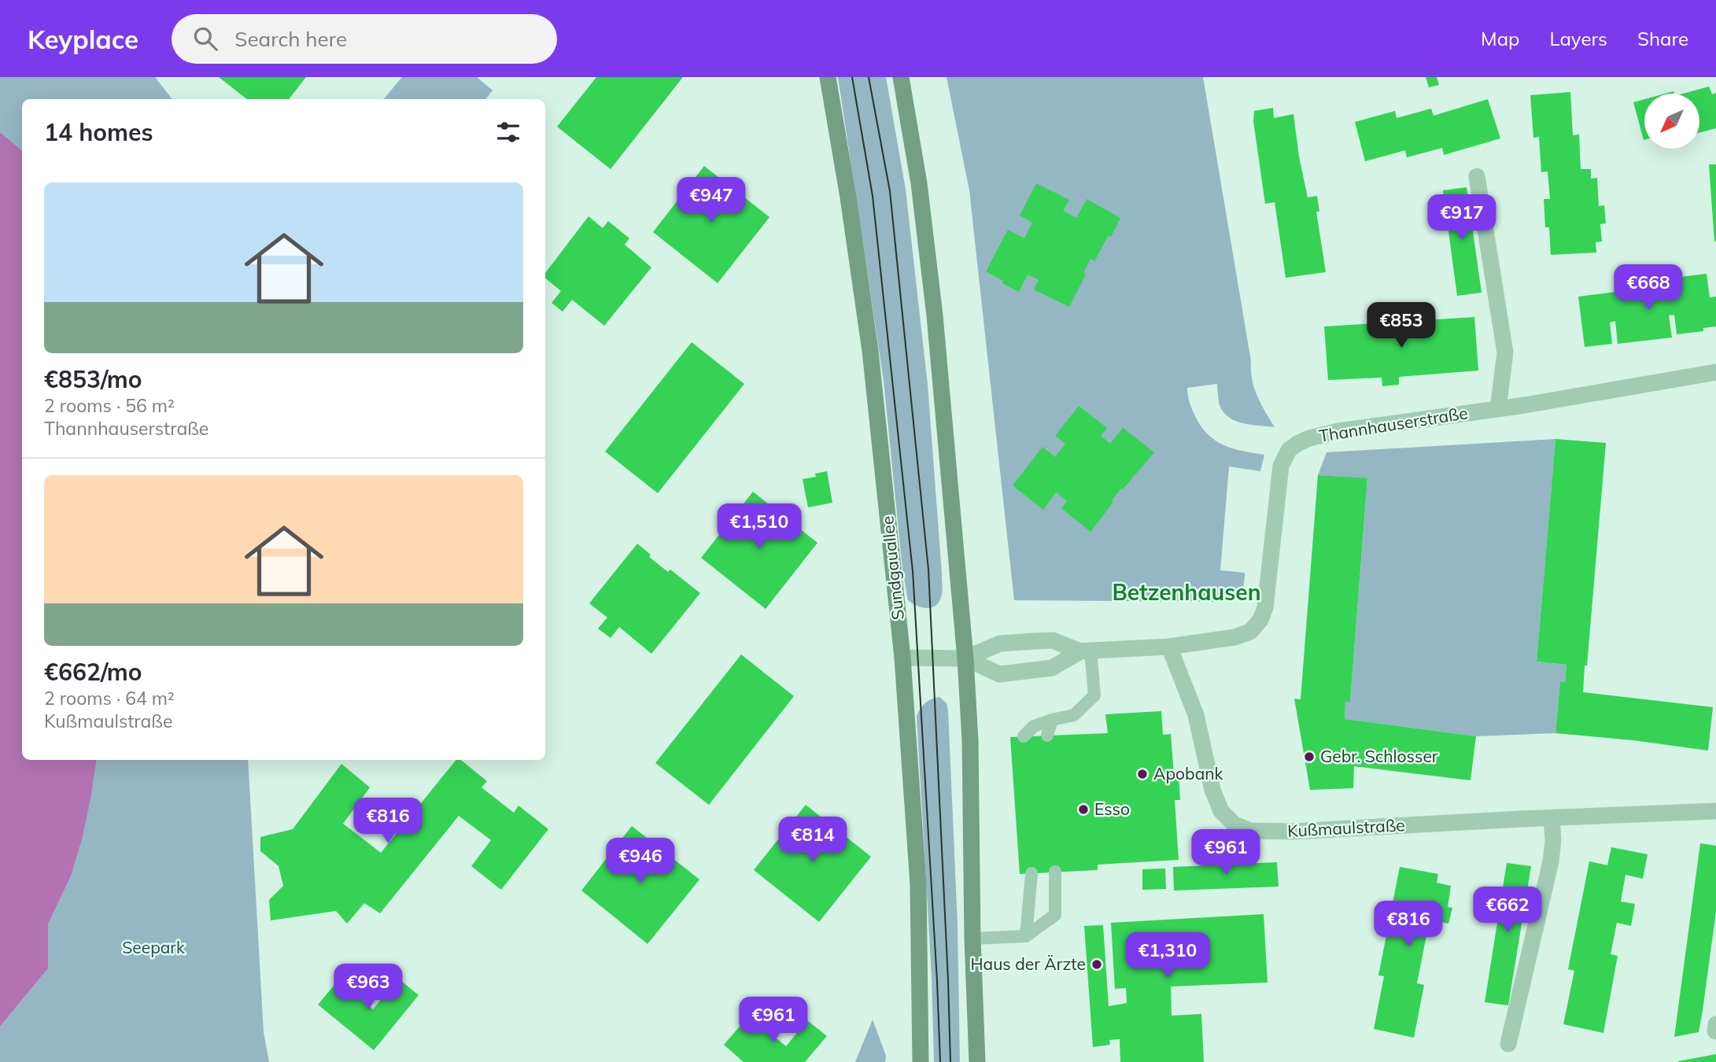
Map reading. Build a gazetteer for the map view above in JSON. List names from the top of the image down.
{
  "streets": {
    "street": ["Thannhauserstraße", "Sundgauallee", "Kußmaulstraße"]
  },
  "crossings": [
    ["Thannhauserstraße", "Sundgauallee"],
    ["Thannhauserstraße", "Kußmaulstraße"]
  ],
  "districts": ["Betzenhausen"],
  "parks": ["Seepark"],
  "places": [
    "Gebr. Schlosser",
    "Apobank",
    "Esso",
    "Haus der Ärzte"
  ],
  "north": "bottom left",
  "page": {
    "header": "Keyplace",
    "search": "Search here",
    "nav": ["Map", "Layers", "Share"],
    "heading": "14 homes",
    "list": [
      {
        "name": "€853/mo",
        "note": "2 rooms · 56 m² · Thannhauserstraße"
      },
      {
        "name": "€662/mo",
        "note": "2 rooms · 64 m² · Kußmaulstraße"
      }
    ],
    "price": [
      "€947",
      "€917",
      "€668",
      "€853",
      "€1,510",
      "€816",
      "€814",
      "€961",
      "€946",
      "€662",
      "€816",
      "€1,310",
      "€963",
      "€961"
    ]
  }
}
